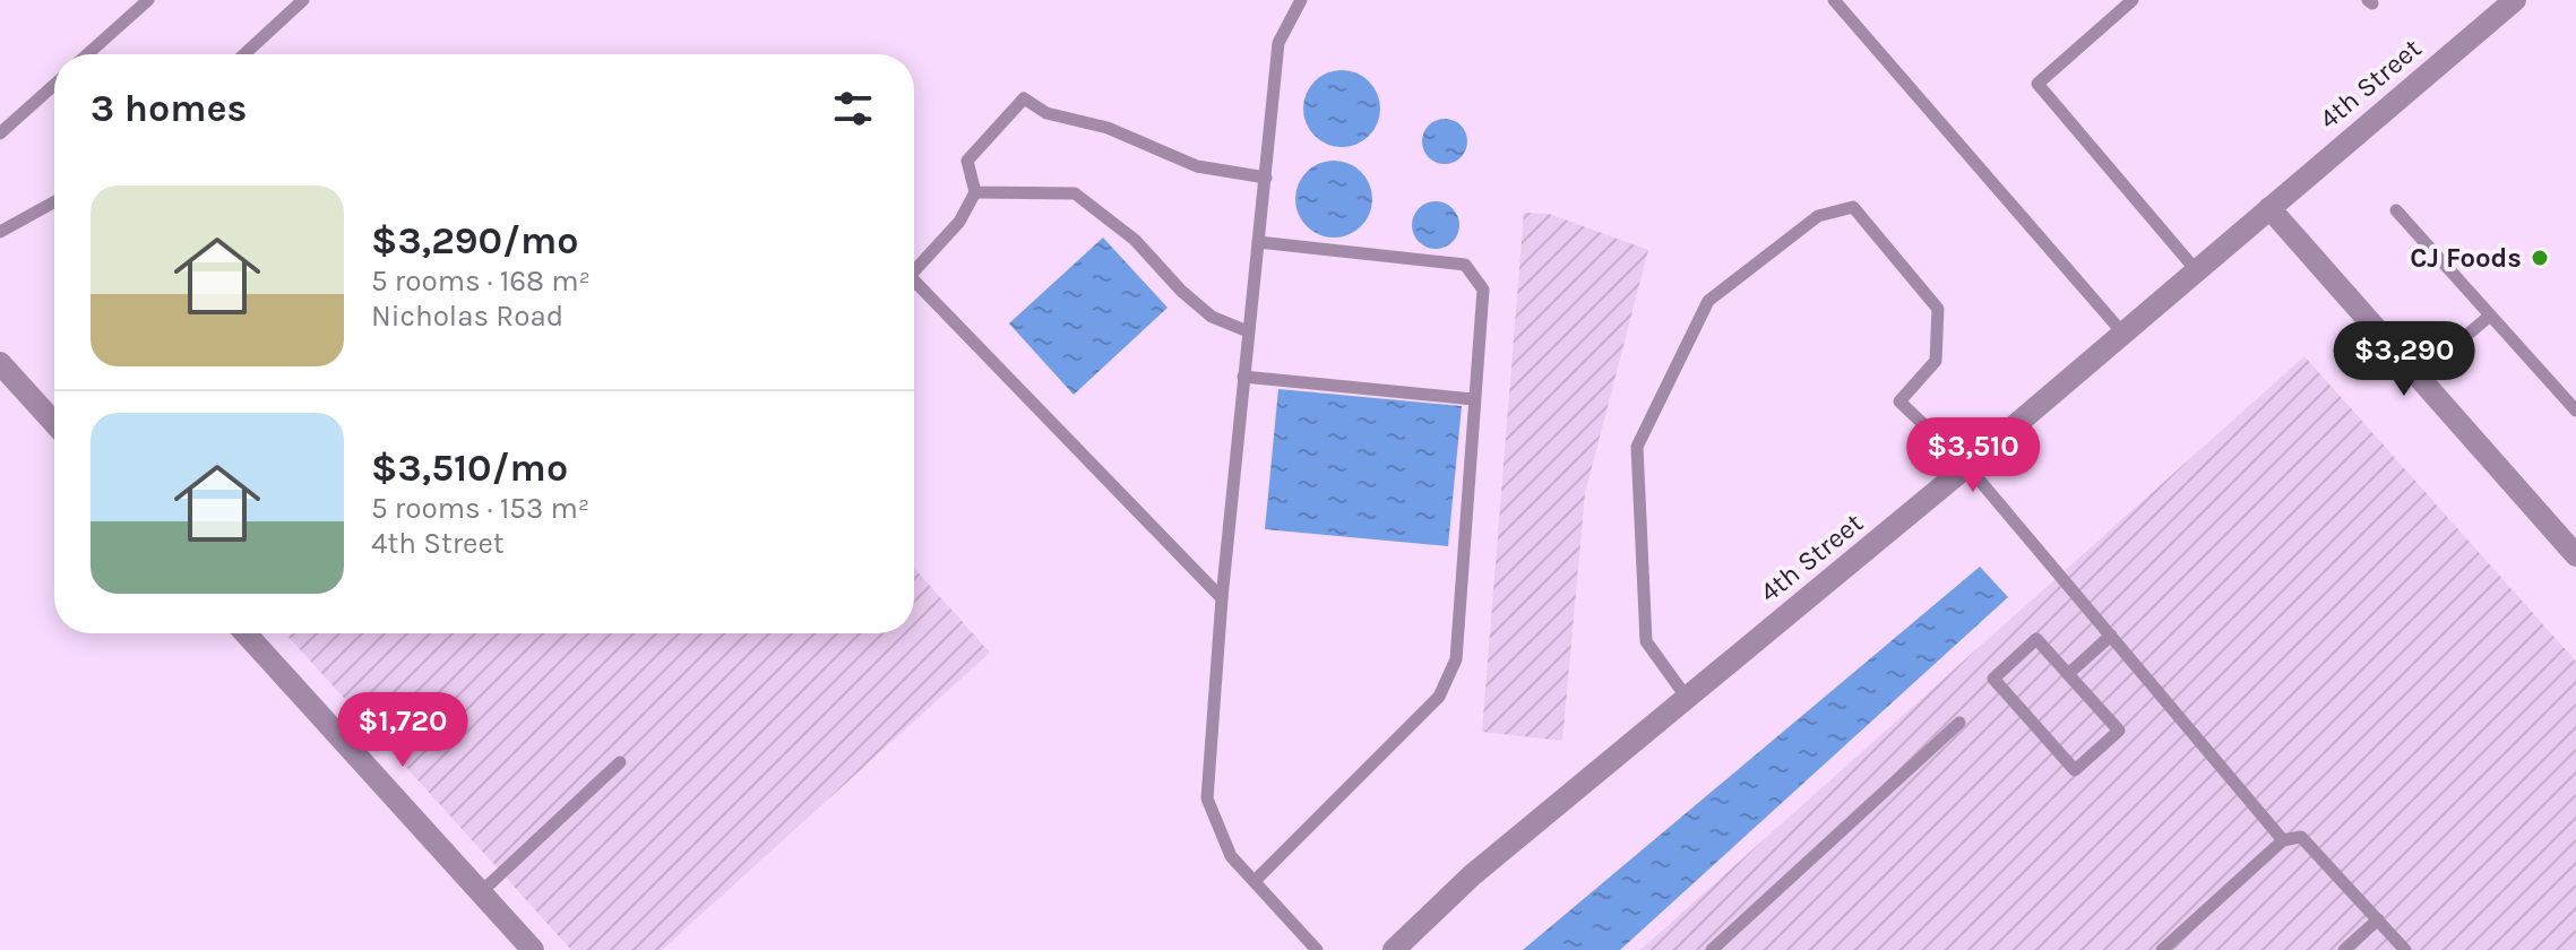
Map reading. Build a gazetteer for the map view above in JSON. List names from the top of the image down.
{
  "streets": {
    "street": ["4th Street"]
  },
  "places": ["CJ Foods"],
  "page": {
    "heading": "3 homes",
    "list": [
      {
        "name": "$3,290/mo",
        "note": "5 rooms · 168 m² · Nicholas Road"
      },
      {
        "name": "$3,510/mo",
        "note": "5 rooms · 153 m² · 4th Street"
      }
    ],
    "price": ["$3,290", "$3,510", "$1,720"]
  }
}
